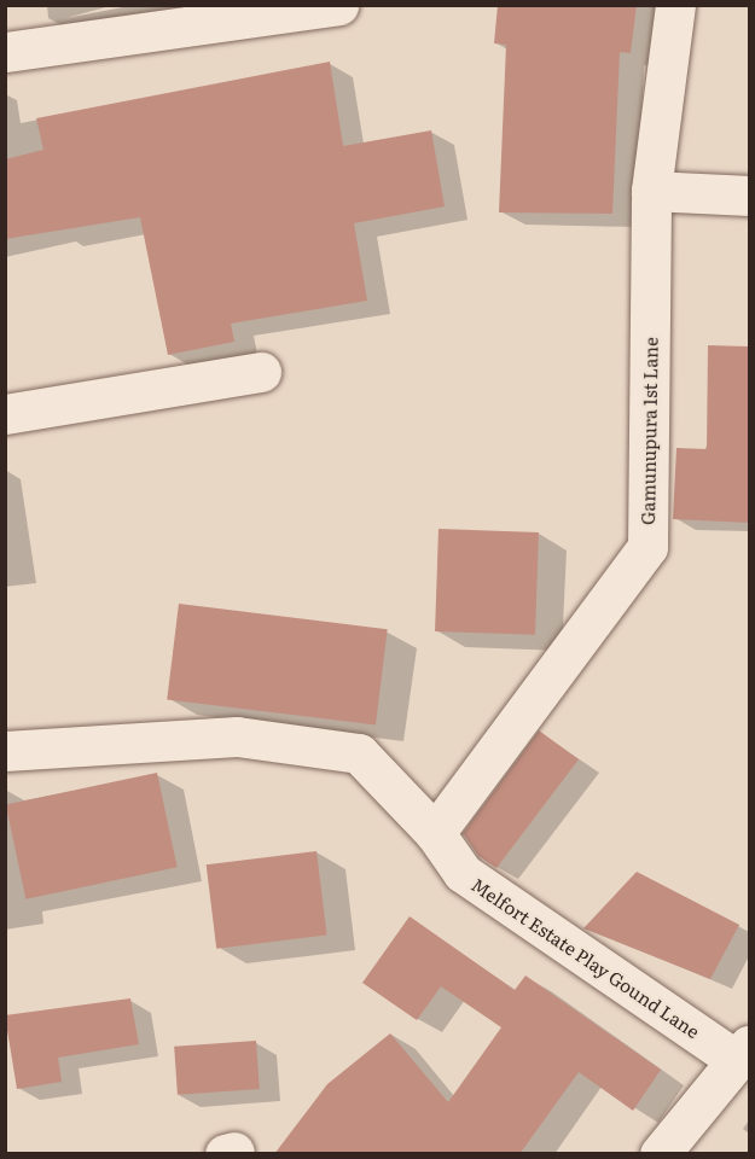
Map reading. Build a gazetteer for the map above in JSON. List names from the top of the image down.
{
  "streets": {
    "street": ["Gamunupura 1st Lane", "Melfort Estate Play Gound Lane"]
  },
  "crossings": [
    ["Gamunupura 1st Lane", "Melfort Estate Play Gound Lane"]
  ]
}
